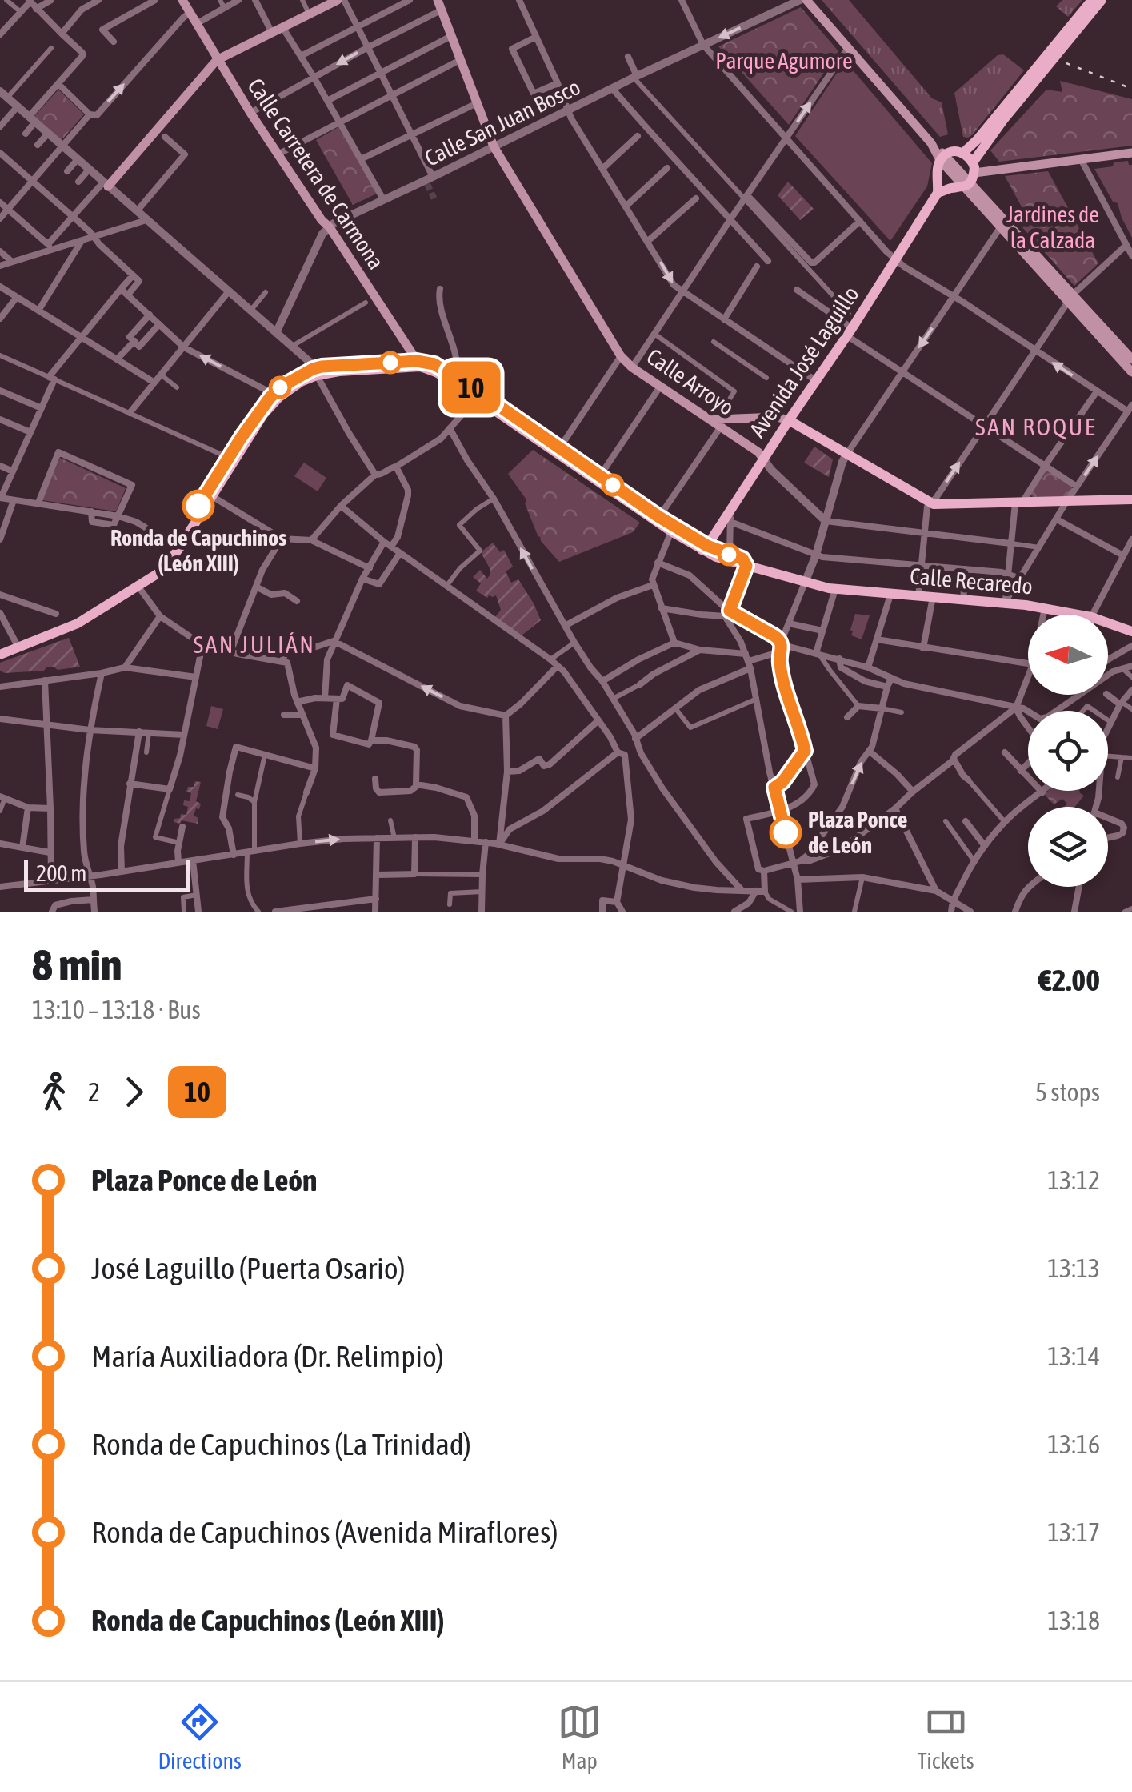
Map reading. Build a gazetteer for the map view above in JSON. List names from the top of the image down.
{
  "streets": {
    "main road": [
      "Calle Carretera de Carmona",
      "Avenida José Laguillo",
      "Calle Arroyo",
      "Calle Recaredo"
    ],
    "street": ["Calle San Juan Bosco"]
  },
  "crossings": [
    ["Calle San Juan Bosco", "Calle Carretera de Carmona"],
    ["Calle San Juan Bosco", "Calle Arroyo"],
    ["Calle Carretera de Carmona", "Calle Recaredo"],
    ["Avenida José Laguillo", "Calle Arroyo"],
    ["Avenida José Laguillo", "Calle Recaredo"]
  ],
  "districts": ["SAN ROQUE", "SAN JULIÁN"],
  "parks": ["Parque Agumore", "Jardines de la Calzada"],
  "places": ["Ronda de Capuchinos (León XIII)", "Plaza Ponce de León"],
  "lines": ["bus line 10"],
  "scale_bar": "200 m",
  "north": "left",
  "page": {
    "on_map": "10",
    "scale": "200 m",
    "heading": ["8 min", "13:10 – 13:18 · Bus", "€2.00"],
    "legs": ["2", "10", "5 stops"],
    "list": [
      {
        "name": "Plaza Ponce de León",
        "value": "13:12"
      },
      {
        "name": "José Laguillo (Puerta Osario)",
        "value": "13:13"
      },
      {
        "name": "María Auxiliadora (Dr. Relimpio)",
        "value": "13:14"
      },
      {
        "name": "Ronda de Capuchinos (La Trinidad)",
        "value": "13:16"
      },
      {
        "name": "Ronda de Capuchinos (Avenida Miraflores)",
        "value": "13:17"
      },
      {
        "name": "Ronda de Capuchinos (León XIII)",
        "value": "13:18"
      }
    ],
    "tabs": ["Directions", "Map", "Tickets"]
  }
}
